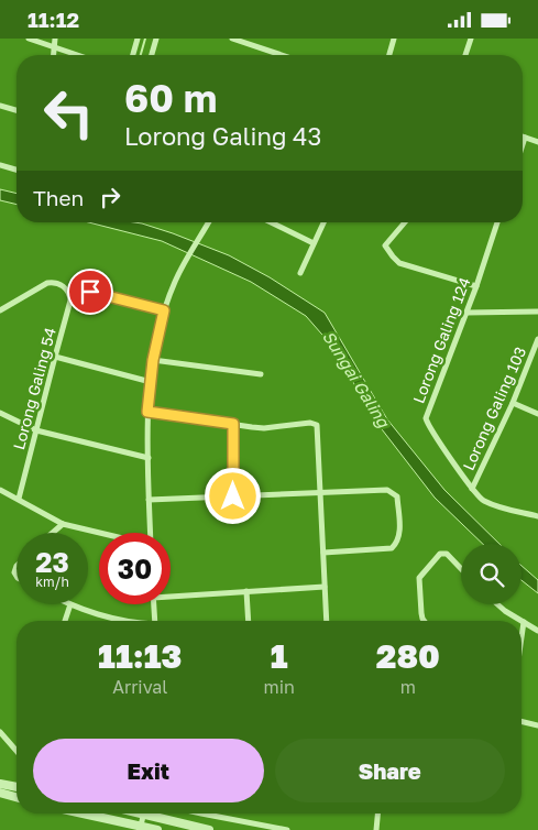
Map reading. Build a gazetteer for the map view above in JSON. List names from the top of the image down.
{
  "streets": {
    "street": ["Lorong Galing 124", "Lorong Galing 54", "Lorong Galing 103"]
  },
  "crossings": [
    ["Lorong Galing 124", "Lorong Galing 103"]
  ],
  "water": ["Sungai Galing"],
  "page": {
    "status": "11:12",
    "turn": ["60 m", "Lorong Galing 43"],
    "then": "Then",
    "speed": "23 km/h",
    "limit": "30",
    "eta": [
      "11:13",
      "Arrival",
      "1",
      "min",
      "280",
      "m"
    ],
    "buttons": ["Exit", "Share"]
  }
}
